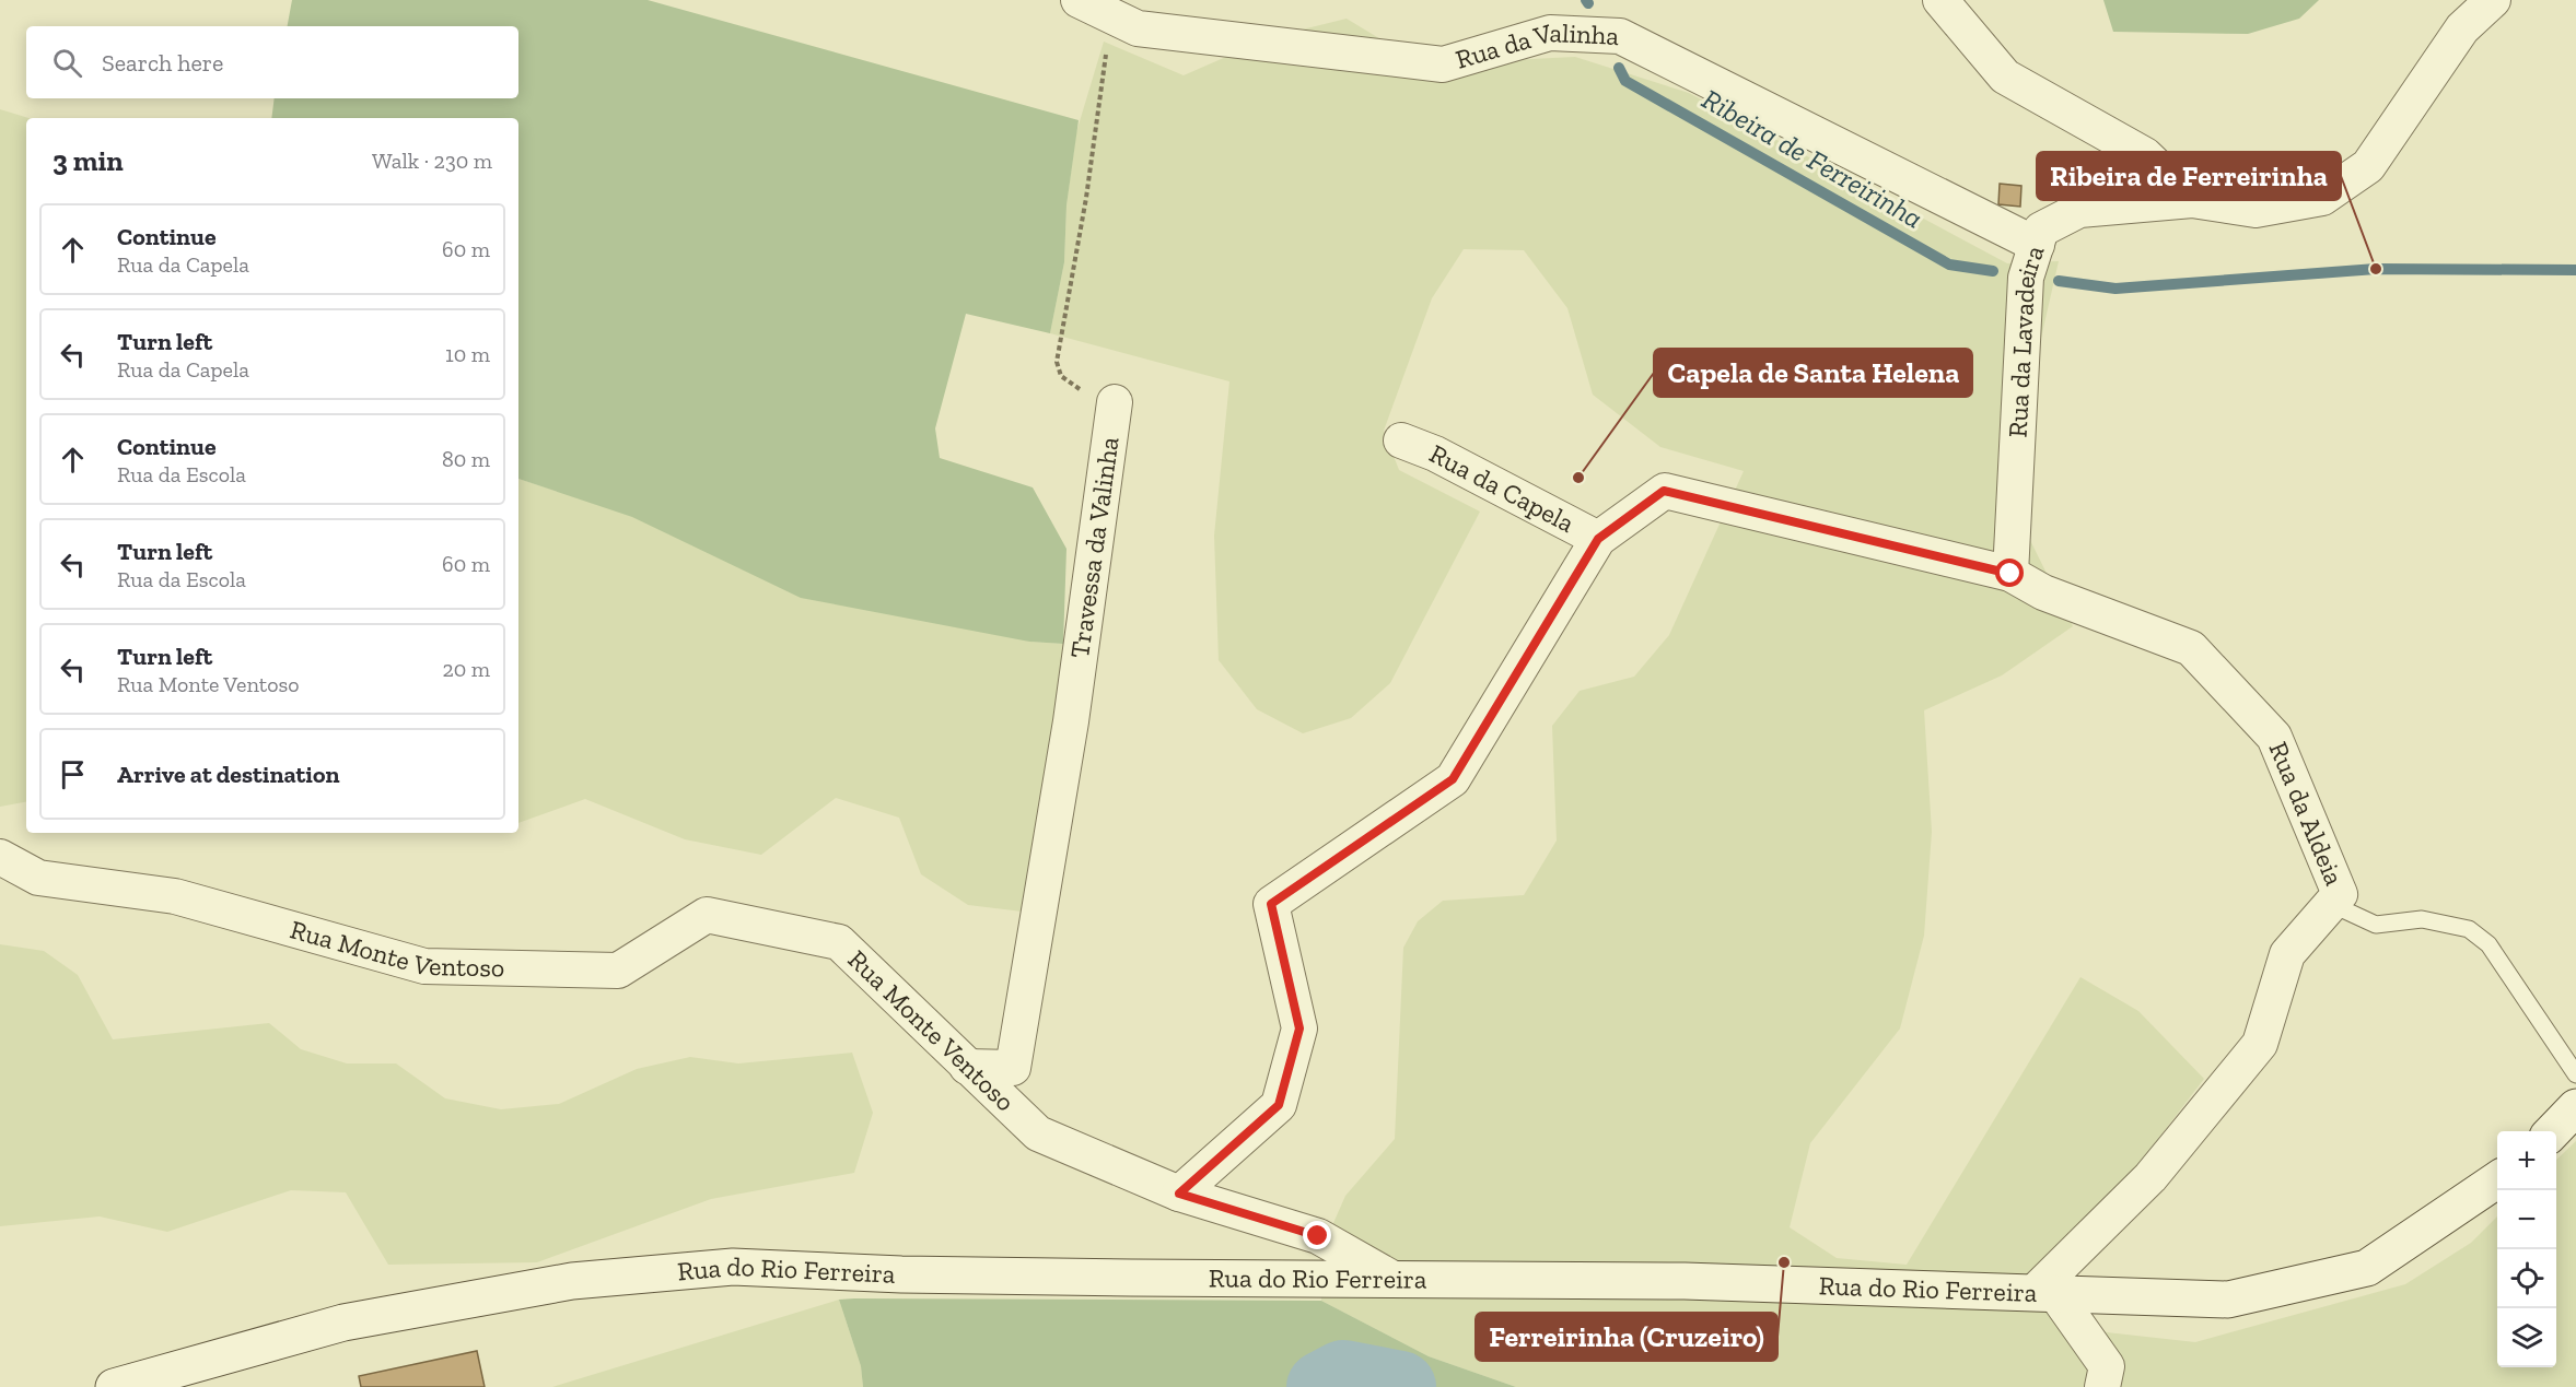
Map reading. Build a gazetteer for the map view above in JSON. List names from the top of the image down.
{
  "streets": {
    "street": [
      "Rua da Valinha",
      "Rua da Lavadeira",
      "Rua da Capela",
      "Travessa da Valinha",
      "Rua da Aldeia",
      "Rua Monte Ventoso",
      "Rua do Rio Ferreira"
    ]
  },
  "crossings": [
    ["Rua da Valinha", "Rua da Lavadeira"],
    ["Rua da Valinha", "Travessa da Valinha"],
    ["Rua da Lavadeira", "Rua da Capela"],
    ["Rua da Lavadeira", "Rua da Aldeia"],
    ["Rua da Capela", "Rua da Aldeia"],
    ["Travessa da Valinha", "Rua Monte Ventoso"],
    ["Rua da Aldeia", "Rua do Rio Ferreira"],
    ["Rua Monte Ventoso", "Rua do Rio Ferreira"]
  ],
  "water": ["Ribeira de Ferreirinha"],
  "places": ["Ribeira de Ferreirinha", "Capela de Santa Helena", "Ferreirinha (Cruzeiro)"],
  "page": {
    "search": "Search here",
    "heading": ["3 min", "Walk · 230 m"],
    "list": [
      ["Continue", "Rua da Capela", "60 m"],
      ["Turn left", "Rua da Capela", "10 m"],
      ["Continue", "Rua da Escola", "80 m"],
      ["Turn left", "Rua da Escola", "60 m"],
      ["Turn left", "Rua Monte Ventoso", "20 m"],
      "Arrive at destination"
    ],
    "map_buttons": ["+", "−"]
  }
}
